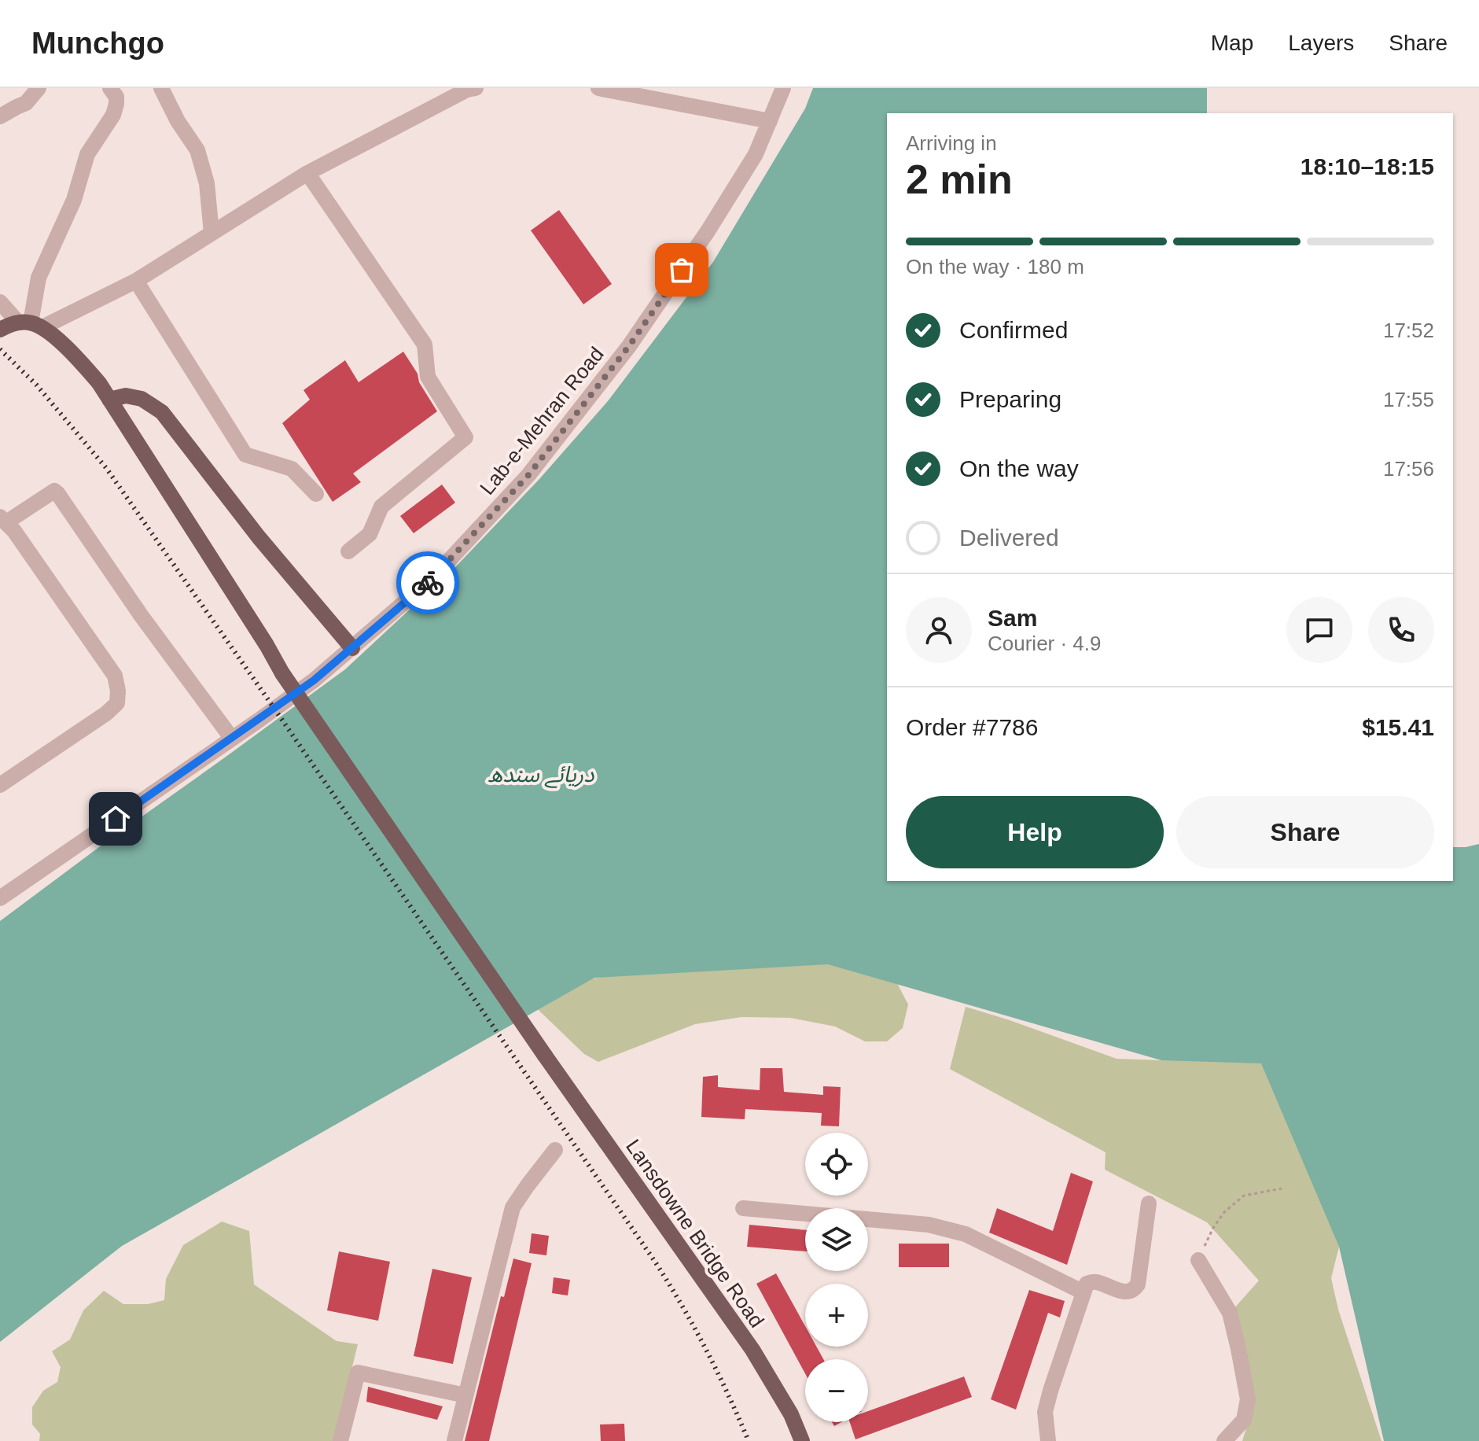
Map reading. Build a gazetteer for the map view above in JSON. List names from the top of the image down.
{
  "streets": {
    "main road": ["Lansdowne Bridge Road"],
    "street": ["Lab-e-Mehran Road"]
  },
  "water": ["دریائے سندھ"],
  "page": {
    "header": "Munchgo",
    "nav": ["Map", "Layers", "Share"],
    "heading": ["2 min", "Arriving in", "18:10–18:15"],
    "panel": [
      "Sam",
      "Courier · 4.9",
      "Order #7786",
      "$15.41"
    ],
    "bar": "On the way · 180 m",
    "list": [
      ["Confirmed", "17:52"],
      ["Preparing", "17:55"],
      ["On the way", "17:56"],
      "Delivered"
    ],
    "buttons": ["Help", "Share"],
    "map_buttons": ["+", "−"]
  }
}
